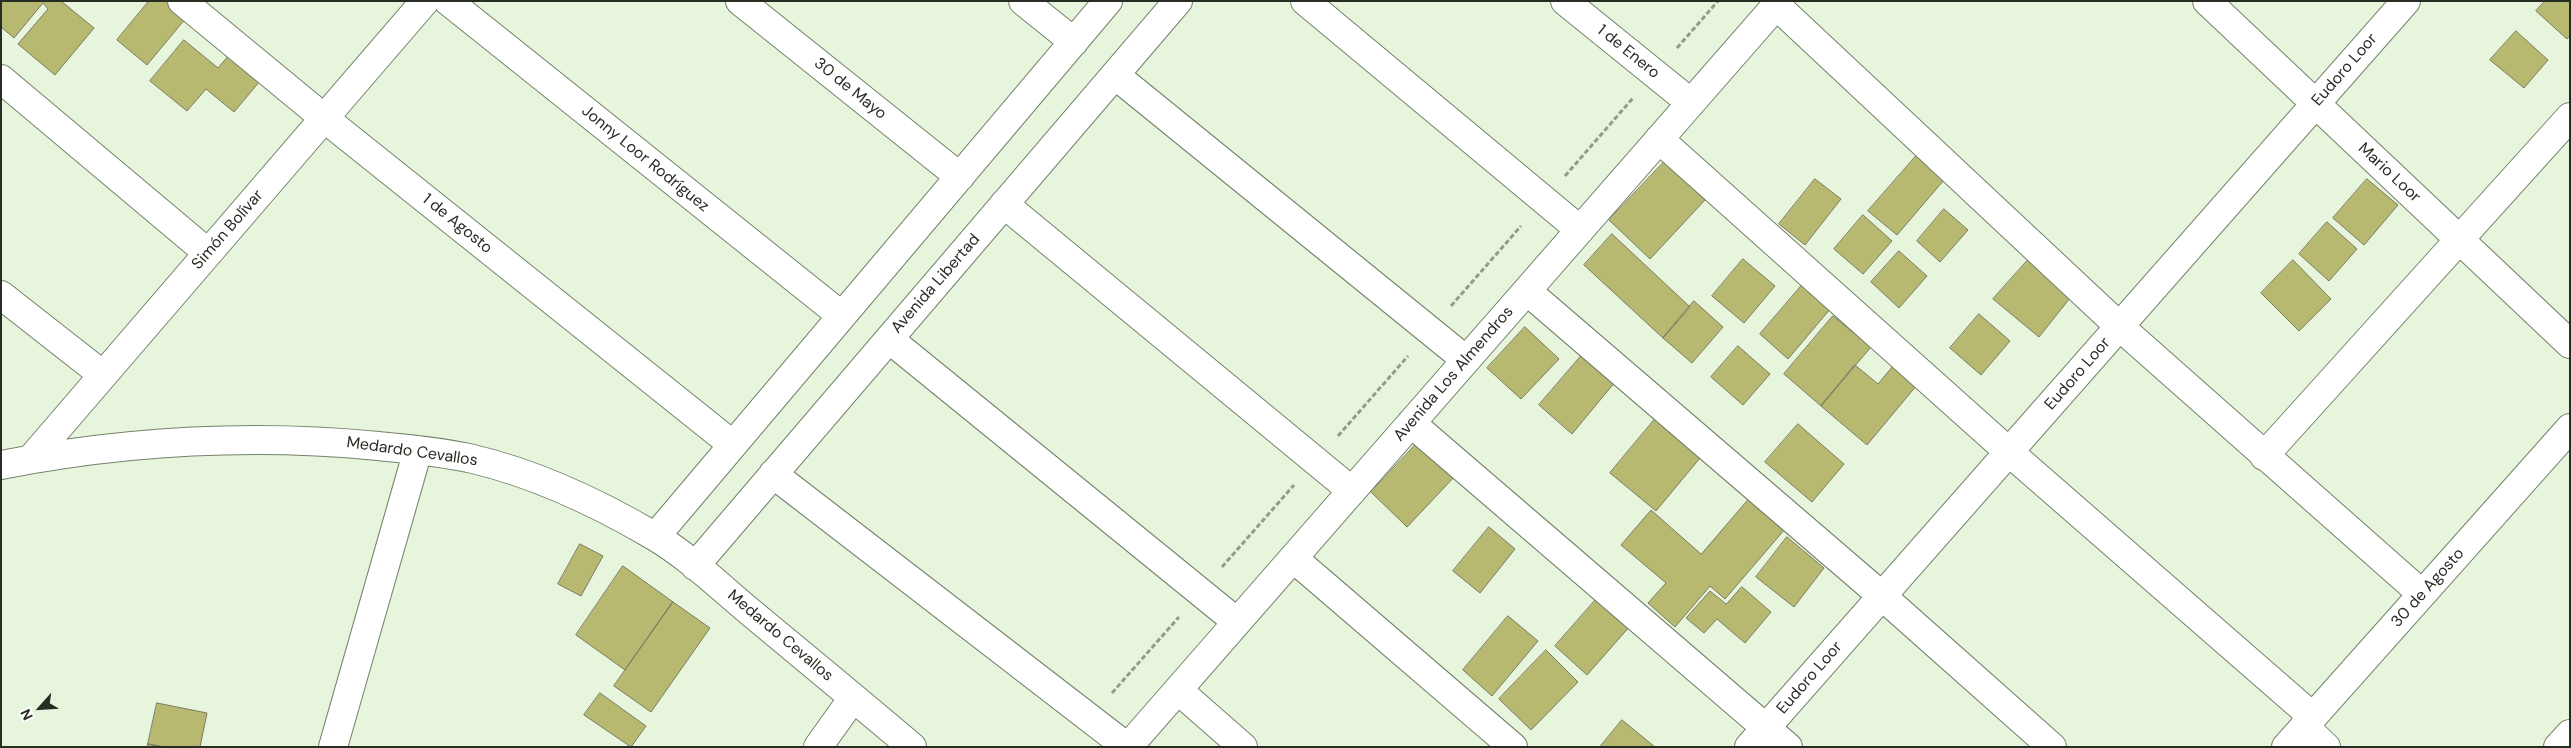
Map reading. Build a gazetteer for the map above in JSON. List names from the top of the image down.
{
  "streets": {
    "street": [
      "1 de Enero",
      "Eudoro Loor",
      "30 de Mayo",
      "Jonny Loor Rodríguez",
      "Mario Loor",
      "1 de Agosto",
      "Simón Bolívar",
      "Avenida Libertad",
      "Avenida Los Almendros",
      "Medardo Cevallos",
      "30 de Agosto"
    ]
  },
  "crossings": [
    ["1 de Enero", "Avenida Los Almendros"],
    ["Eudoro Loor", "Mario Loor"],
    ["1 de Agosto", "Simón Bolívar"],
    ["Simón Bolívar", "Medardo Cevallos"],
    ["Avenida Libertad", "Medardo Cevallos"]
  ],
  "north": "bottom left"
}
